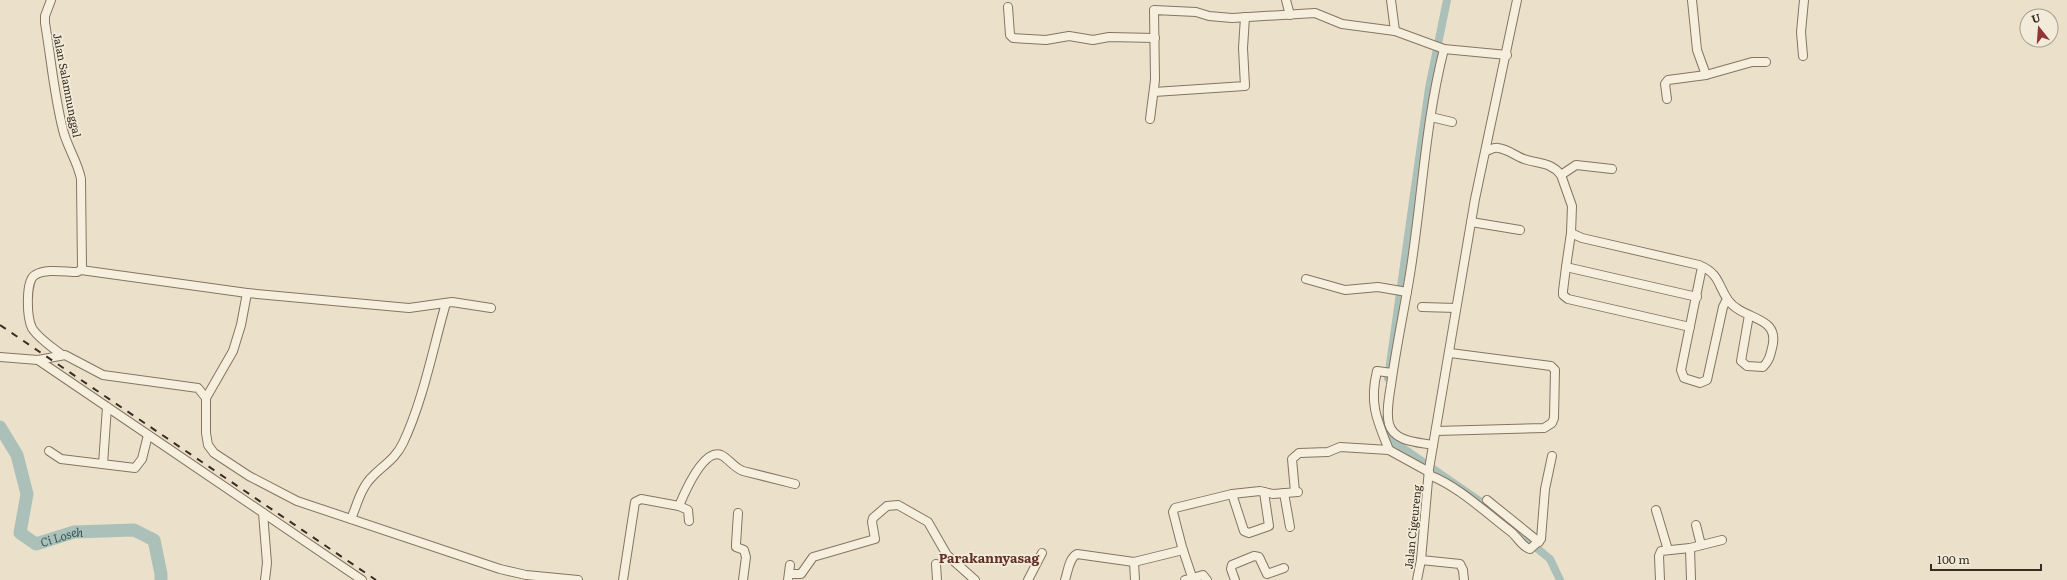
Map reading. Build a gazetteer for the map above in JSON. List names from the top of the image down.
{
  "streets": {
    "street": ["Jalan Salamnunggal", "Jalan Cigeureng"]
  },
  "districts": ["Parakannyasag"],
  "water": ["Ci Loseh"],
  "scale_bar": "100 m",
  "north": "top"
}
